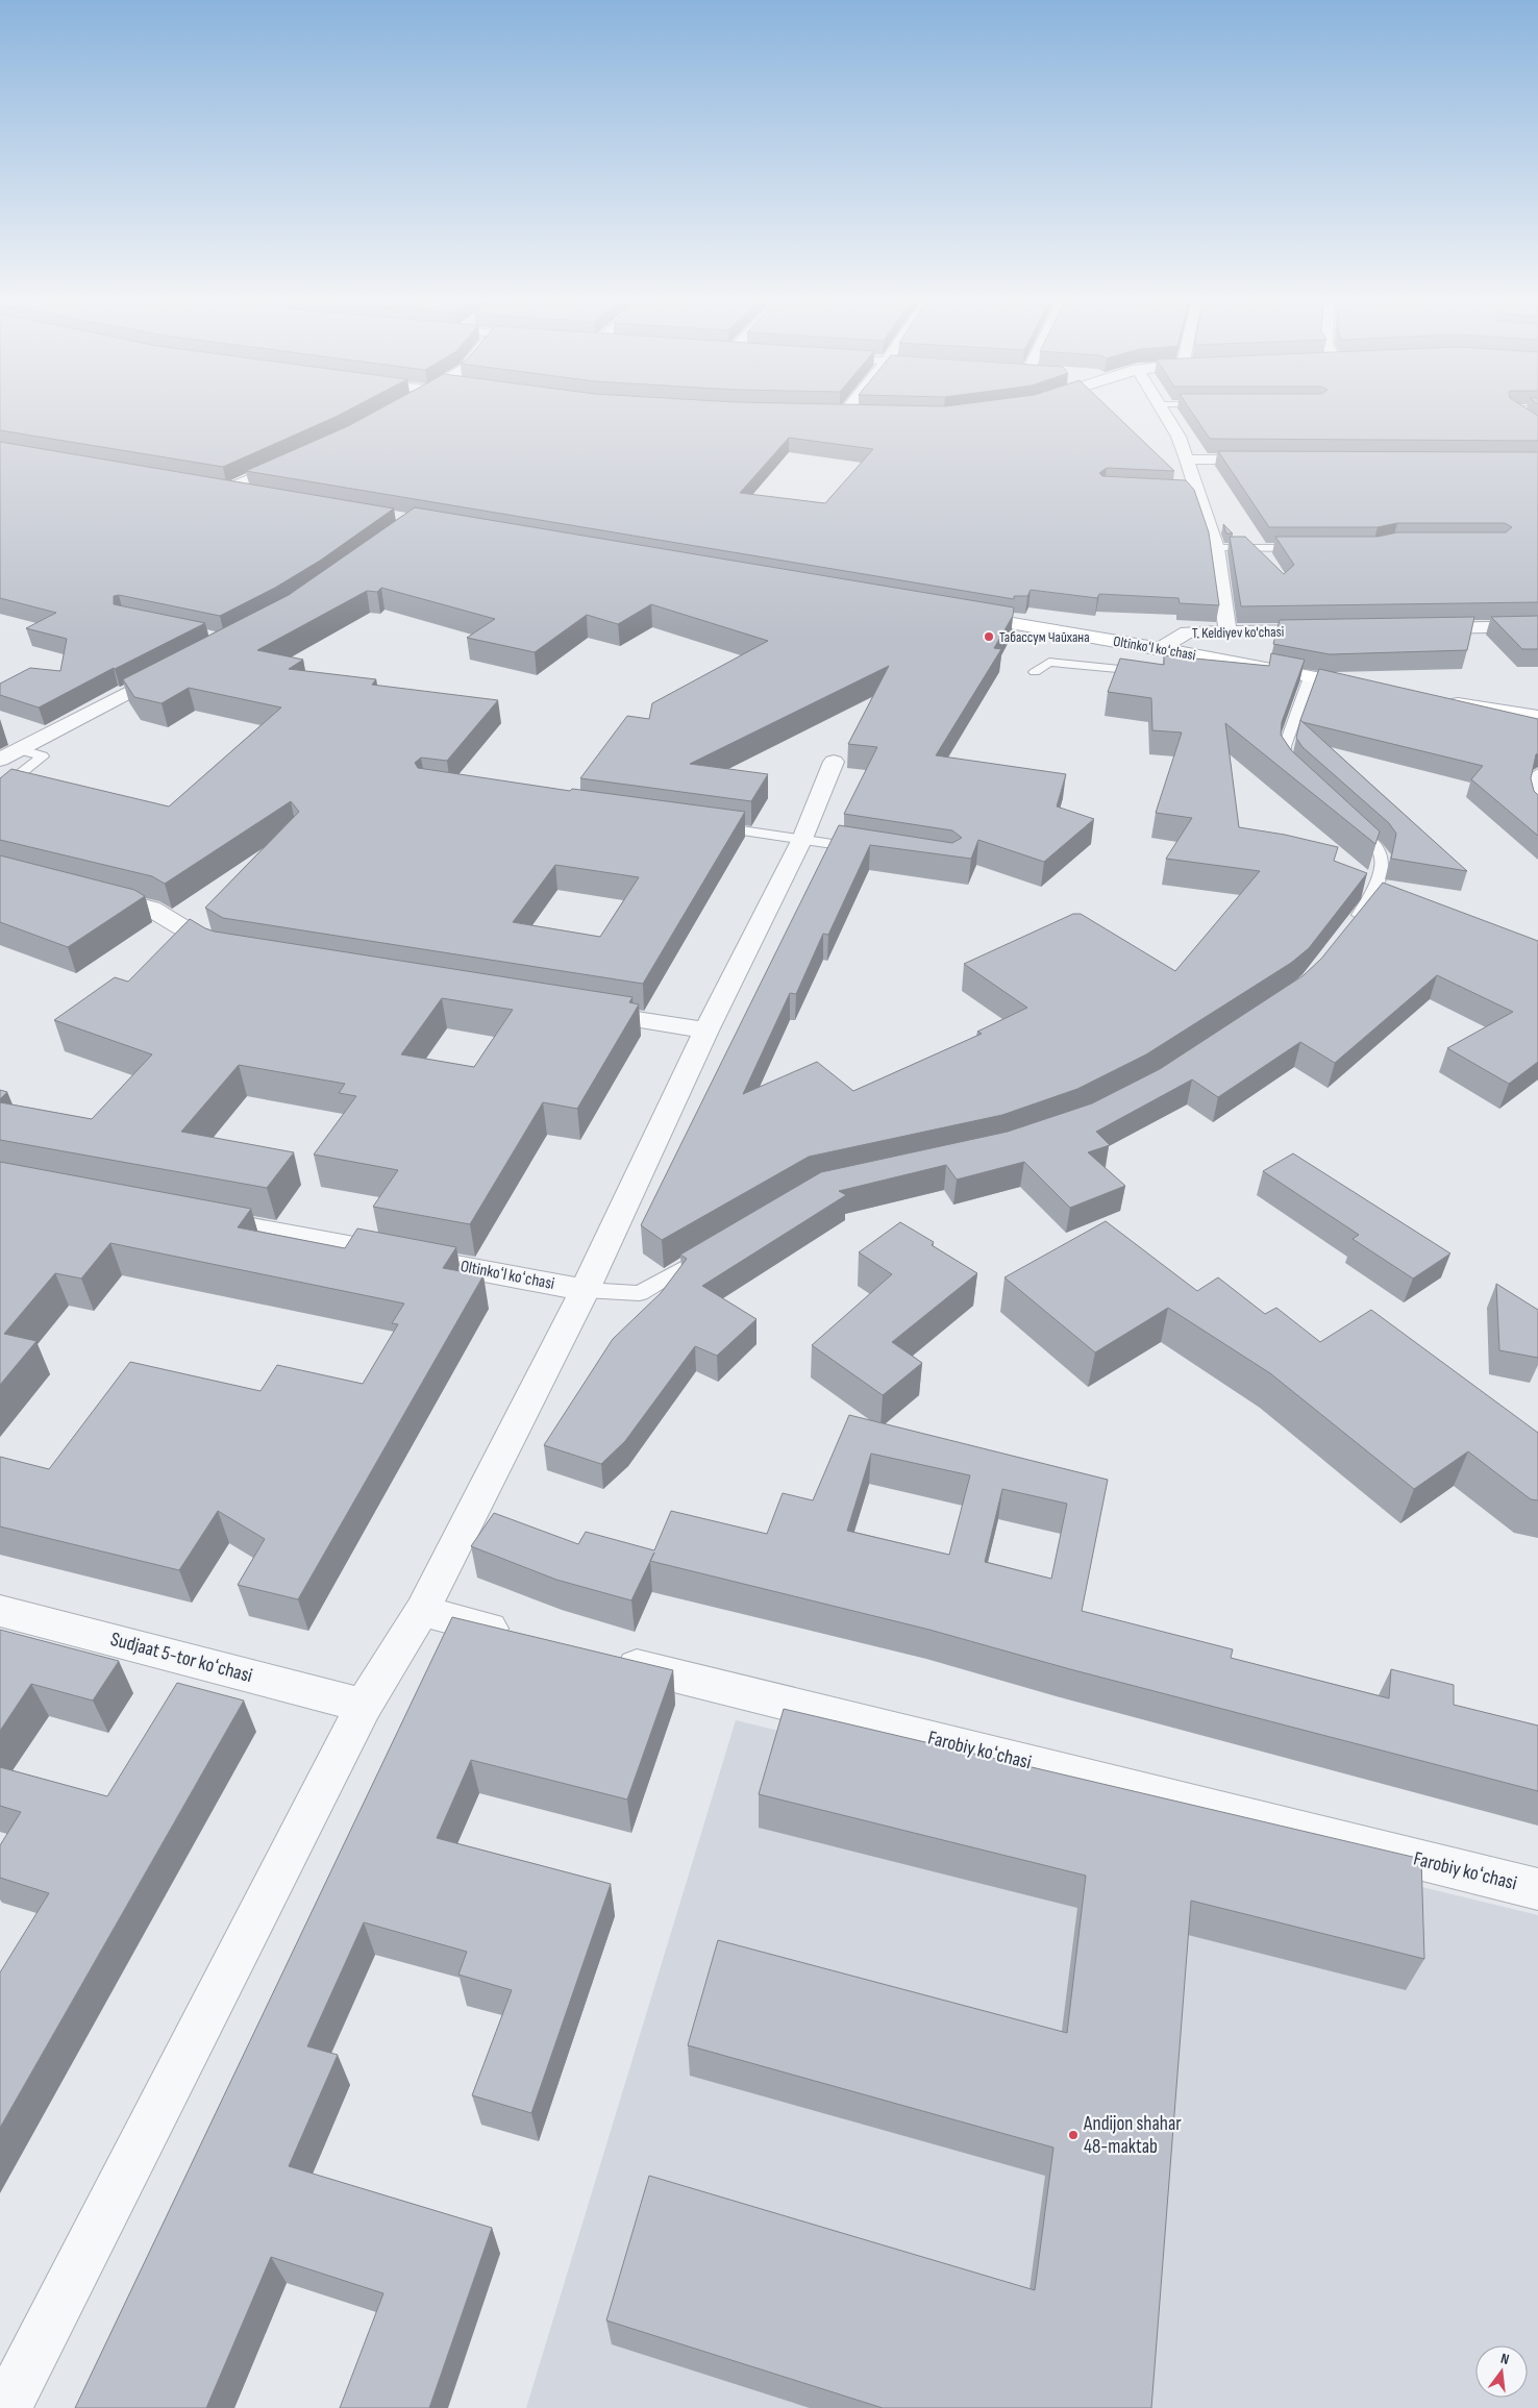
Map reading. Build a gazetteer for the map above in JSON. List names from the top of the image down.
{
  "streets": {
    "main road": ["Oltinkoʻl koʻchasi"],
    "street": ["T. Keldiyev ko'chasi", "Sudjaat 5-tor koʻchasi", "Farobiy koʻchasi"]
  },
  "crossings": [
    ["T. Keldiyev ko'chasi", "Oltinkoʻl koʻchasi"]
  ],
  "places": ["Табассум Чайхана", "Andijon shahar 48-maktab"],
  "north": "top"
}
